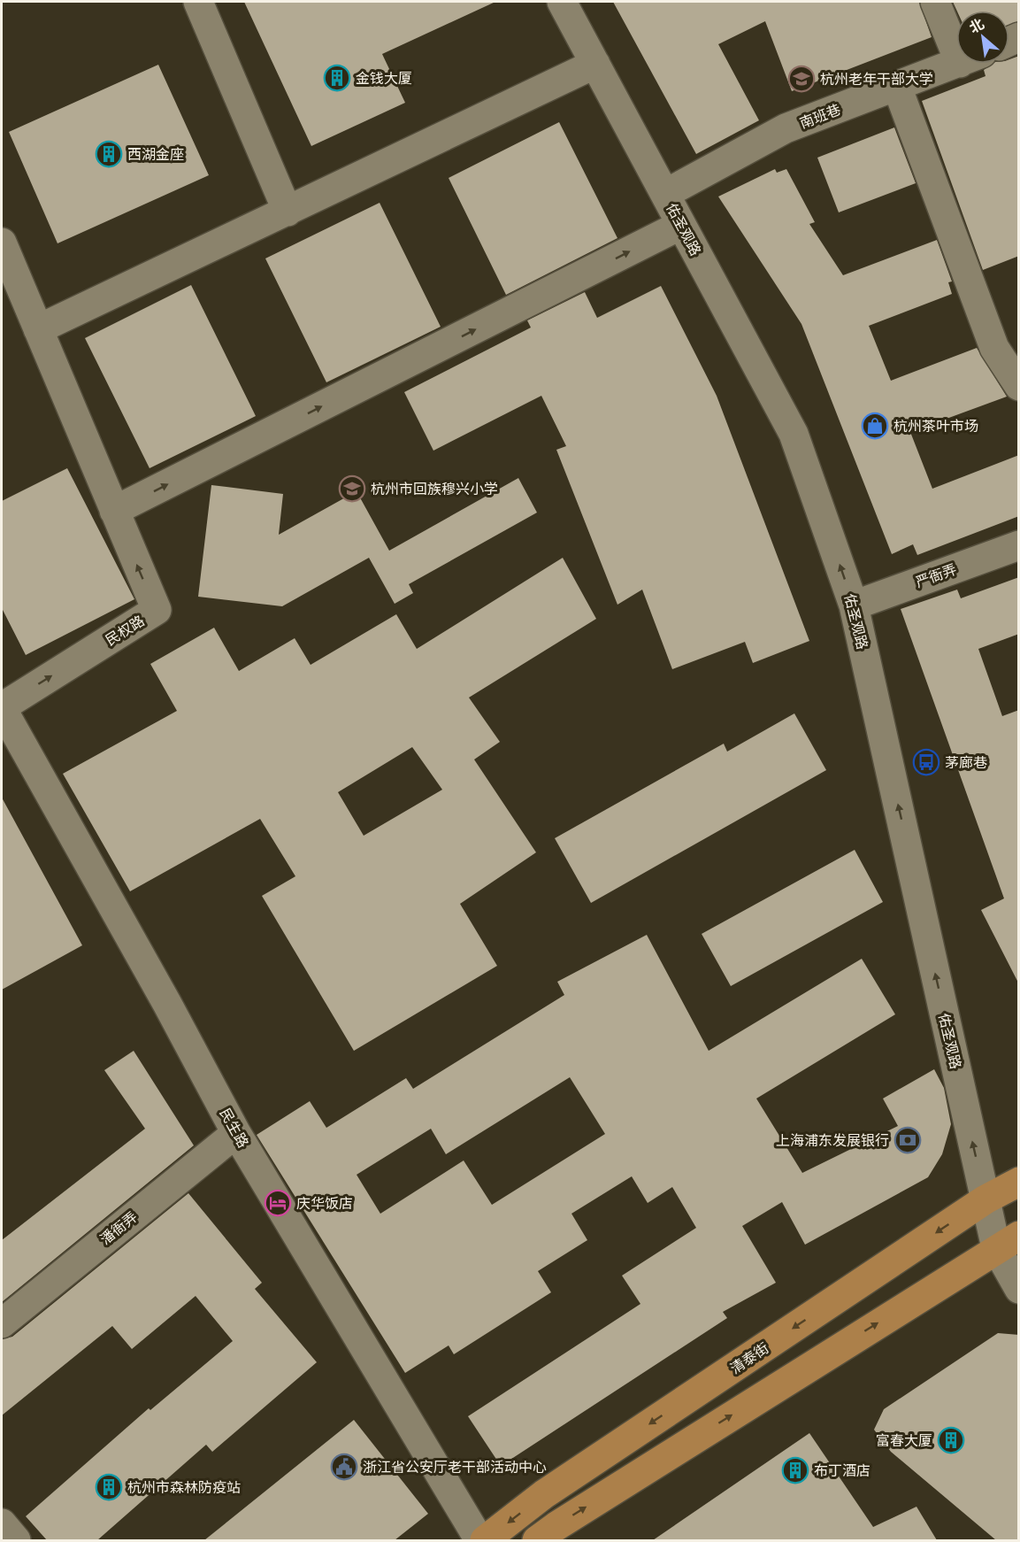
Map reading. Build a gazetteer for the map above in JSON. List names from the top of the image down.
{
  "streets": {
    "main road": ["清泰街"],
    "street": [
      "南班巷",
      "佑圣观路",
      "严衙弄",
      "民权路",
      "民生路",
      "潘衙弄"
    ]
  },
  "crossings": [
    ["南班巷", "佑圣观路"],
    ["佑圣观路", "严衙弄"],
    ["佑圣观路", "清泰街"],
    ["民权路", "民生路"],
    ["民生路", "潘衙弄"]
  ],
  "one_way": ["佑圣观路"],
  "places": {
    "building": [
      "金钱大厦",
      "西湖金座",
      "富春大厦",
      "布丁酒店",
      "杭州市森林防疫站"
    ],
    "school or university": ["杭州老年干部大学", "杭州市回族穆兴小学"],
    "shop": ["杭州茶叶市场"],
    "bus stop": ["茅廊巷"],
    "bank": ["上海浦东发展银行"],
    "hotel": ["庆华饭店"],
    "public building": ["浙江省公安厅老干部活动中心"]
  },
  "north": "top left"
}
